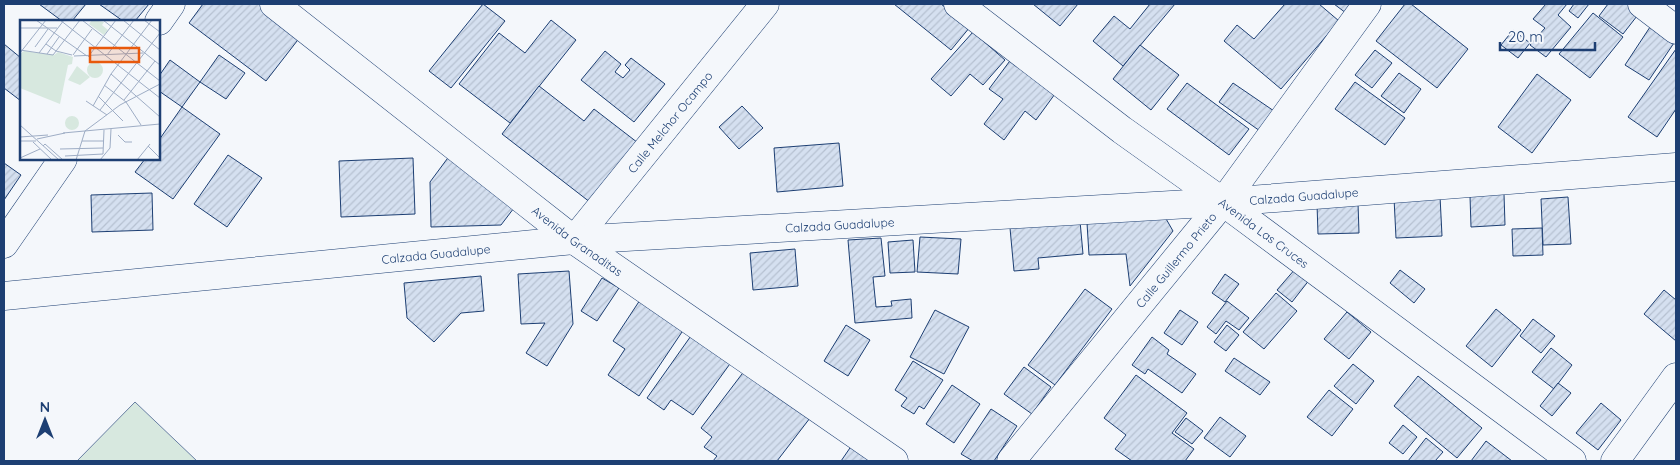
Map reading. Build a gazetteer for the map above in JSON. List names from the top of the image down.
{
  "streets": {
    "street": [
      "Calle Melchor Ocampo",
      "Calzada Guadalupe",
      "Avenida Las Cruces",
      "Avenida Granaditas",
      "Calle Guillermo Prieto"
    ]
  },
  "crossings": [
    ["Calle Melchor Ocampo", "Calzada Guadalupe"],
    ["Calle Melchor Ocampo", "Avenida Granaditas"],
    ["Calzada Guadalupe", "Avenida Las Cruces"],
    ["Calzada Guadalupe", "Avenida Granaditas"],
    ["Calzada Guadalupe", "Calle Guillermo Prieto"],
    ["Avenida Las Cruces", "Calle Guillermo Prieto"]
  ],
  "scale_bar": "20 m",
  "north": "top"
}
